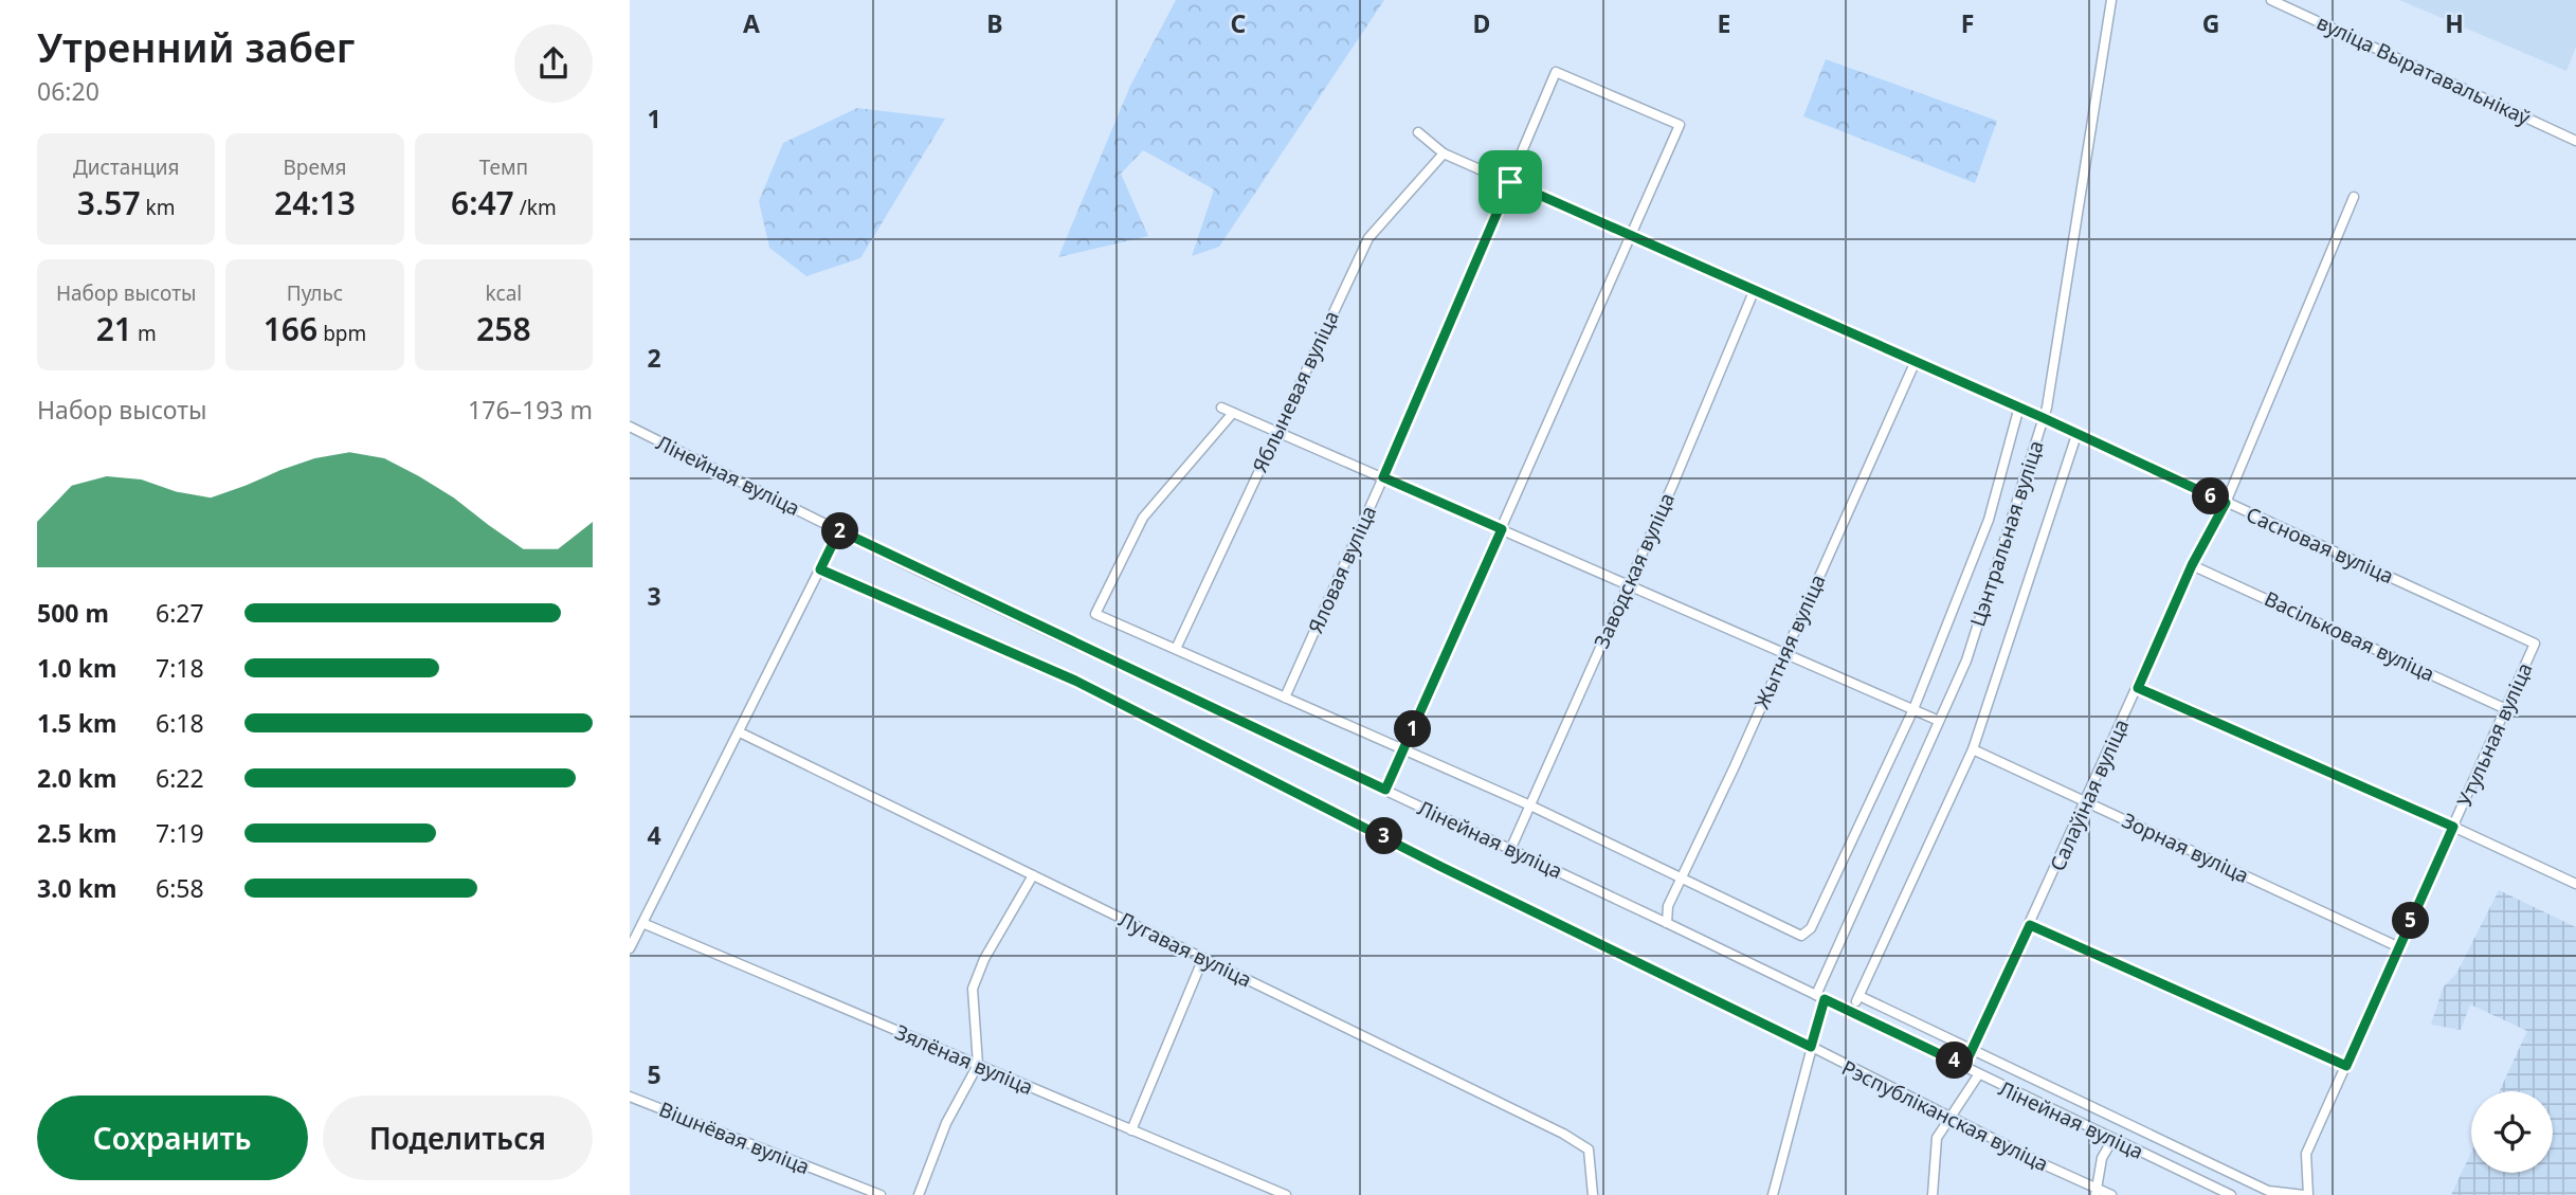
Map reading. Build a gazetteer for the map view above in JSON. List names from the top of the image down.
{
  "streets": {
    "street": [
      "вуліца Выратавальнікаў",
      "Яблыневая вуліца",
      "Лінейная вуліца",
      "Цэнтральная вуліца",
      "Сасновая вуліца",
      "Яловая вуліца",
      "Заводская вуліца",
      "Васільковая вуліца",
      "Жытняя вуліца",
      "Утульная вуліца",
      "Салаўіная вуліца",
      "Зорная вуліца",
      "Лугавая вуліца",
      "Зялёная вуліца",
      "Рэспубліканская вуліца",
      "Вішнёвая вуліца"
    ]
  },
  "crossings": [
    ["Яблыневая вуліца", "Сасновая вуліца"],
    ["Лінейная вуліца", "Цэнтральная вуліца"],
    ["Лінейная вуліца", "Заводская вуліца"],
    ["Лінейная вуліца", "Жытняя вуліца"],
    ["Лінейная вуліца", "Утульная вуліца"],
    ["Лінейная вуліца", "Салаўіная вуліца"],
    ["Цэнтральная вуліца", "Сасновая вуліца"],
    ["Цэнтральная вуліца", "Зорная вуліца"],
    ["Цэнтральная вуліца", "Рэспубліканская вуліца"],
    ["Сасновая вуліца", "Яловая вуліца"],
    ["Сасновая вуліца", "Заводская вуліца"],
    ["Сасновая вуліца", "Жытняя вуліца"],
    ["Сасновая вуліца", "Утульная вуліца"],
    ["Сасновая вуліца", "Салаўіная вуліца"],
    ["Васільковая вуліца", "Утульная вуліца"],
    ["Васільковая вуліца", "Салаўіная вуліца"],
    ["Утульная вуліца", "Зорная вуліца"],
    ["Салаўіная вуліца", "Зорная вуліца"]
  ],
  "page": {
    "heading": ["Утренний забег", "06:20"],
    "stats": [
      ["Дистанция", "3.57 km"],
      ["Время", "24:13"],
      ["Темп", "6:47 /km"],
      ["Набор высоты", "21 m"],
      ["Пульс", "166 bpm"],
      ["kcal", "258"]
    ],
    "chart": ["Набор высоты", "176–193 m"],
    "pins": [
      "6",
      "2",
      "1",
      "3",
      "5",
      "4"
    ],
    "list": [
      {
        "name": "500 m",
        "note": "6:27"
      },
      {
        "name": "1.0 km",
        "note": "7:18"
      },
      {
        "name": "1.5 km",
        "note": "6:18"
      },
      {
        "name": "2.0 km",
        "note": "6:22"
      },
      {
        "name": "2.5 km",
        "note": "7:19"
      },
      {
        "name": "3.0 km",
        "note": "6:58"
      }
    ],
    "buttons": ["Сохранить", "Поделиться"]
  },
  "grid": {
    "columns": [
      "A",
      "B",
      "C",
      "D",
      "E",
      "F",
      "G",
      "H"
    ],
    "rows": [
      "1",
      "2",
      "3",
      "4",
      "5"
    ]
  }
}
